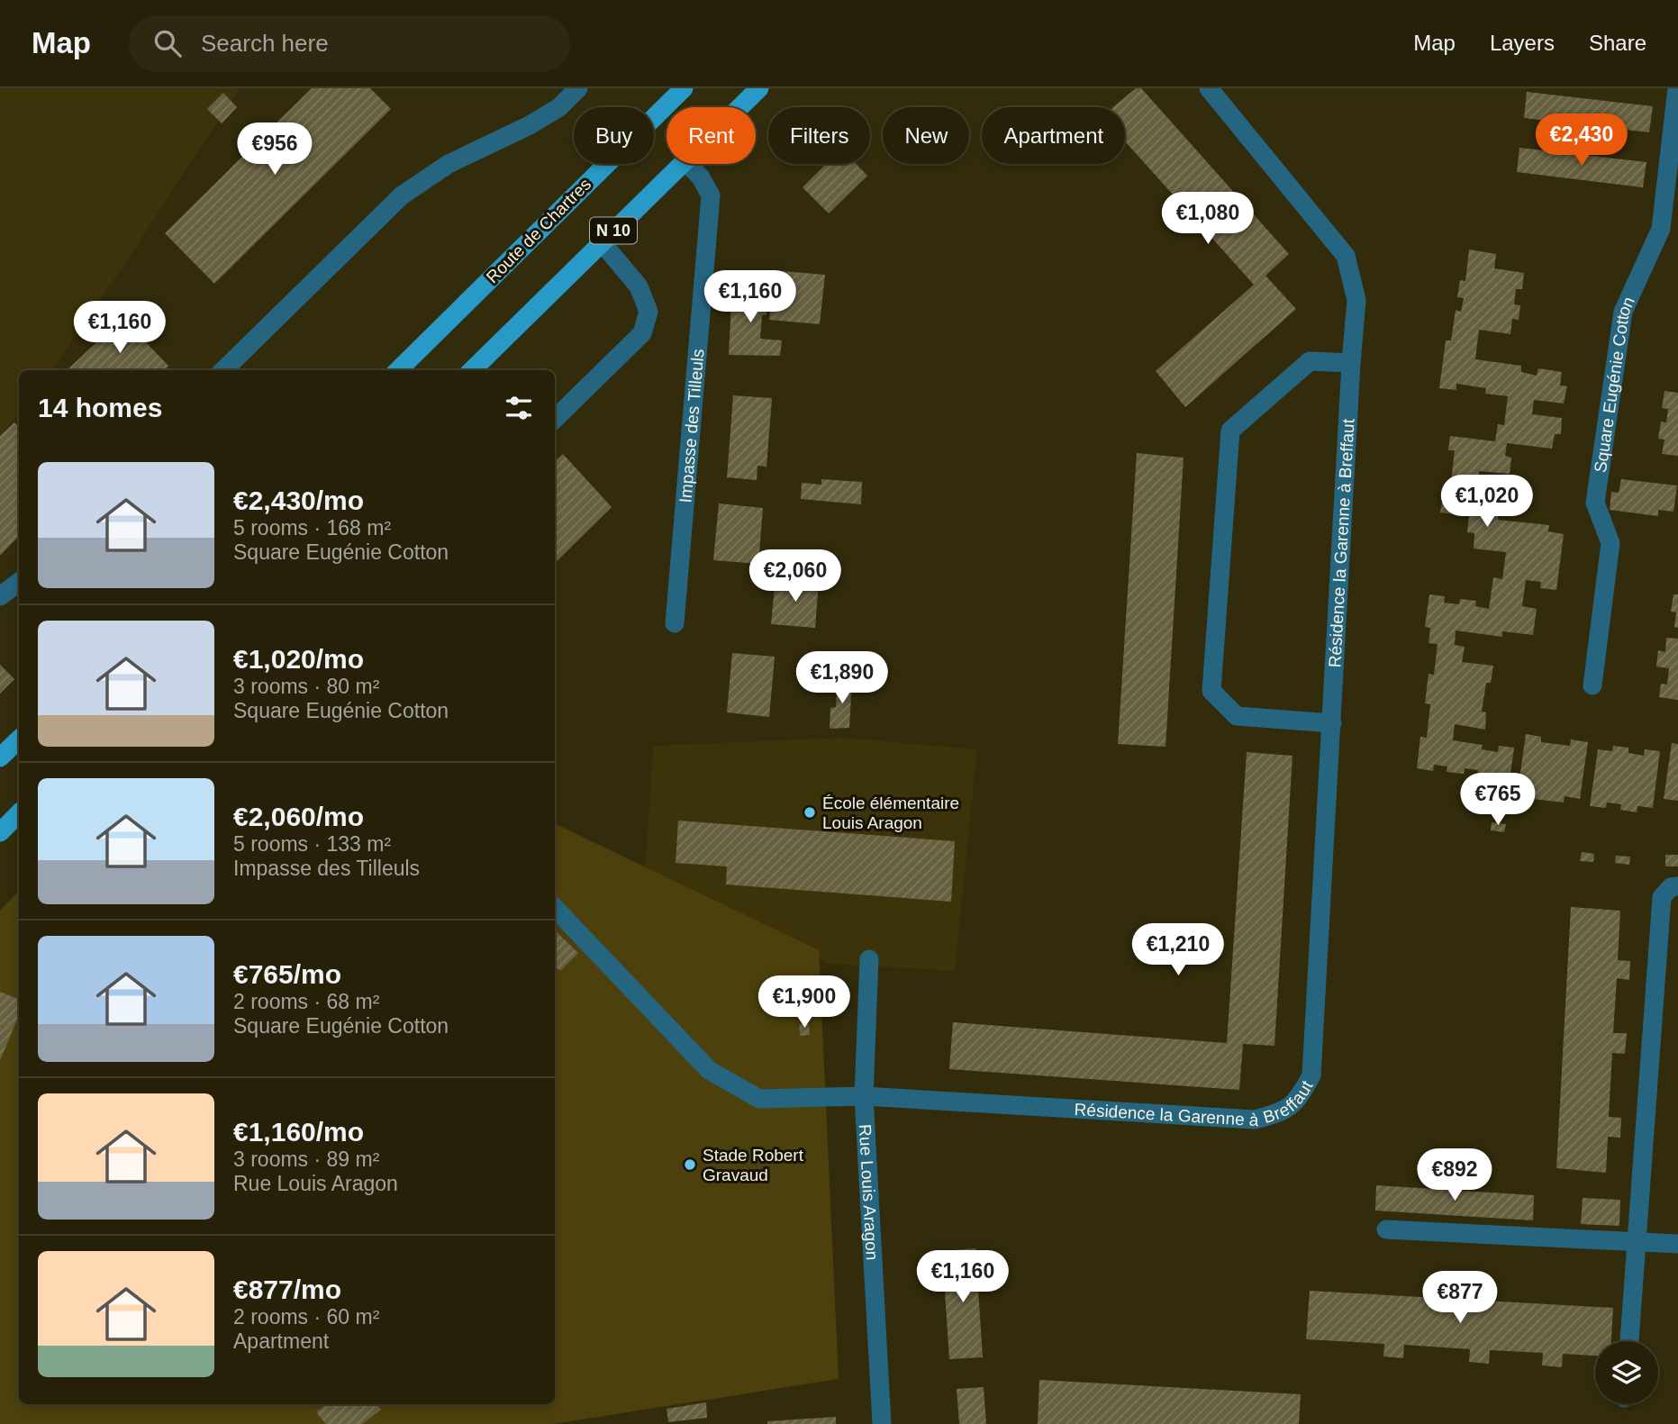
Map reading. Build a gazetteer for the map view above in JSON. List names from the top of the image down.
{
  "streets": {
    "main road": ["Route de Chartres", "N 10"],
    "street": [
      "Square Eugénie Cotton",
      "Impasse des Tilleuls",
      "Résidence la Garenne à Breffaut",
      "Rue Louis Aragon"
    ]
  },
  "crossings": [
    ["Résidence la Garenne à Breffaut", "Rue Louis Aragon"]
  ],
  "places": ["École élémentaire Louis Aragon", "Stade Robert Gravaud"],
  "page": {
    "header": "Map",
    "search": "Search here",
    "nav": ["Map", "Layers", "Share"],
    "chip": [
      "Buy",
      "Rent",
      "Filters",
      "New",
      "Apartment"
    ],
    "price": [
      "€2,430",
      "€956",
      "€1,080",
      "€1,160",
      "€1,160",
      "€1,020",
      "€2,060",
      "€1,890",
      "€765",
      "€1,210",
      "€1,900",
      "€892",
      "€1,160",
      "€877"
    ],
    "heading": "14 homes",
    "list": [
      {
        "name": "€2,430/mo",
        "note": "5 rooms · 168 m² · Square Eugénie Cotton"
      },
      {
        "name": "€1,020/mo",
        "note": "3 rooms · 80 m² · Square Eugénie Cotton"
      },
      {
        "name": "€2,060/mo",
        "note": "5 rooms · 133 m² · Impasse des Tilleuls"
      },
      {
        "name": "€765/mo",
        "note": "2 rooms · 68 m² · Square Eugénie Cotton"
      },
      {
        "name": "€1,160/mo",
        "note": "3 rooms · 89 m² · Rue Louis Aragon"
      },
      {
        "name": "€877/mo",
        "note": "2 rooms · 60 m² · Apartment"
      }
    ]
  }
}
